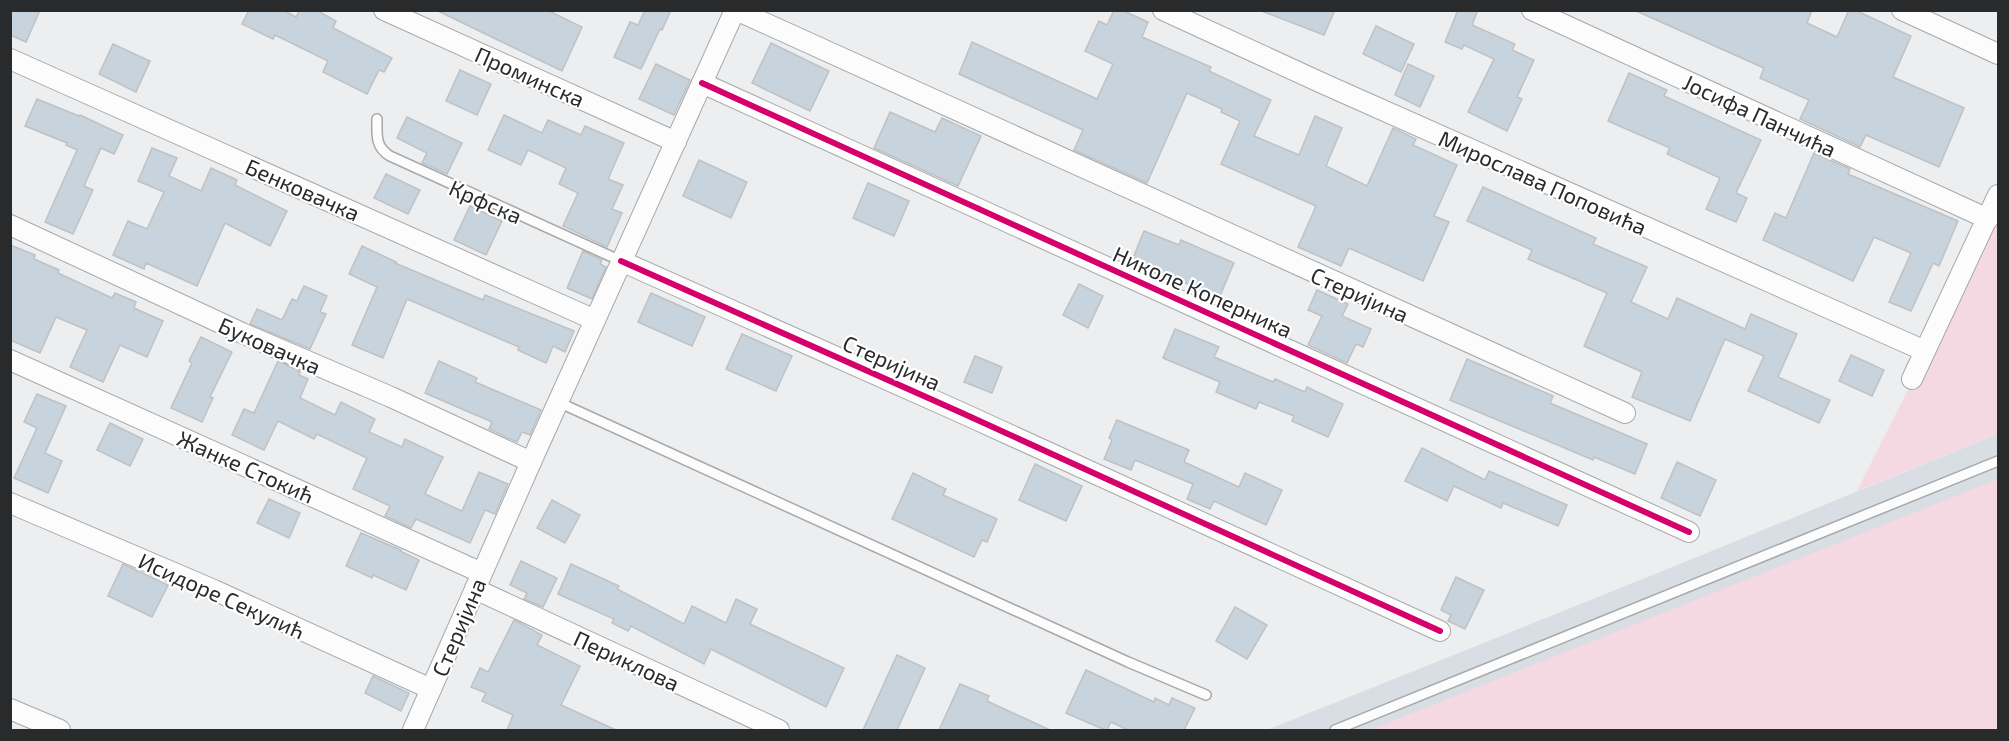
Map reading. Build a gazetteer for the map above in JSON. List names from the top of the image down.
{
  "streets": {
    "street": [
      "Проминска",
      "Јосифа Панчића",
      "Мирослава Поповића",
      "Бенковачка",
      "Николе Коперника",
      "Стеријина",
      "Буковачка",
      "Жанке Стокић",
      "Исидоре Секулић",
      "Периклова"
    ],
    "lane": ["Крфска"]
  },
  "crossings": [
    ["Проминска", "Стеријина"],
    ["Бенковачка", "Стеријина"],
    ["Крфска", "Стеријина"],
    ["Николе Коперника", "Стеријина"],
    ["Стеријина", "Буковачка"],
    ["Стеријина", "Жанке Стокић"],
    ["Стеријина", "Исидоре Секулић"],
    ["Стеријина", "Периклова"],
    ["Жанке Стокић", "Периклова"]
  ]
}
